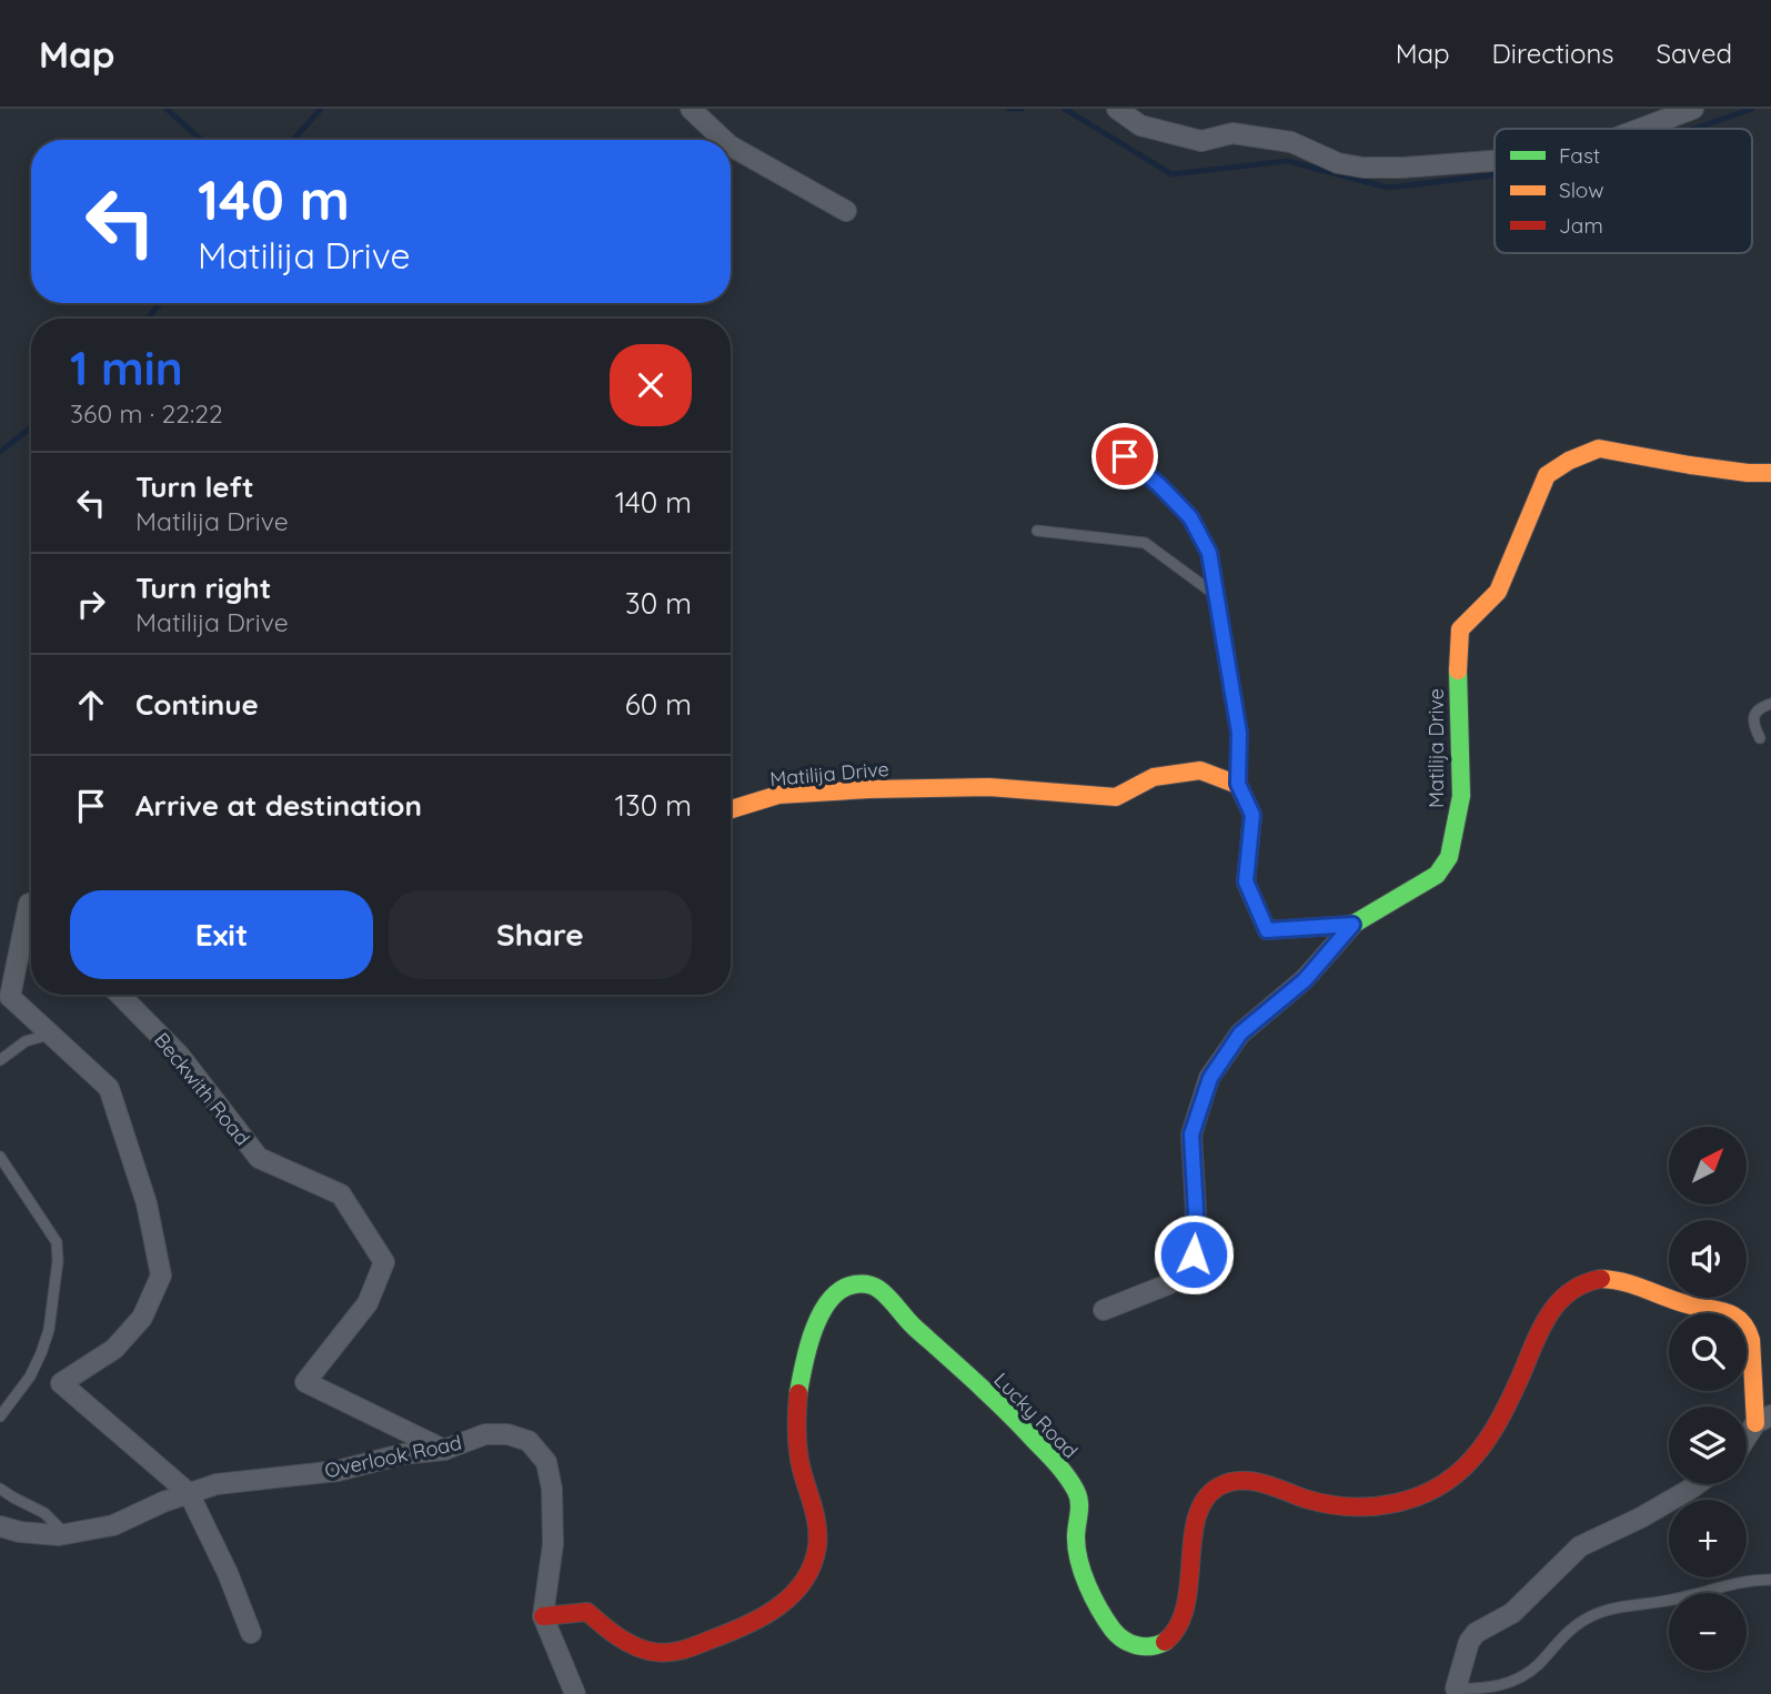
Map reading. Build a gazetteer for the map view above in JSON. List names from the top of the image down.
{
  "streets": {
    "street": [
      "Matilija Drive",
      "Beckwith Road",
      "Lucky Road",
      "Overlook Road"
    ]
  },
  "crossings": [
    ["Beckwith Road", "Overlook Road"],
    ["Lucky Road", "Overlook Road"]
  ],
  "legend": ["Fast", "Slow", "Jam"],
  "north": "top right",
  "page": {
    "header": "Map",
    "nav": ["Map", "Directions", "Saved"],
    "turn": ["140 m", "Matilija Drive"],
    "heading": ["1 min", "360 m · 22:22"],
    "list": [
      {
        "name": "Turn left",
        "note": "Matilija Drive",
        "value": "140 m"
      },
      {
        "name": "Turn right",
        "note": "Matilija Drive",
        "value": "30 m"
      },
      {
        "name": "Continue",
        "value": "60 m"
      },
      {
        "name": "Arrive at destination",
        "value": "130 m"
      }
    ],
    "buttons": ["Exit", "Share"],
    "map_buttons": ["+", "−"]
  }
}
